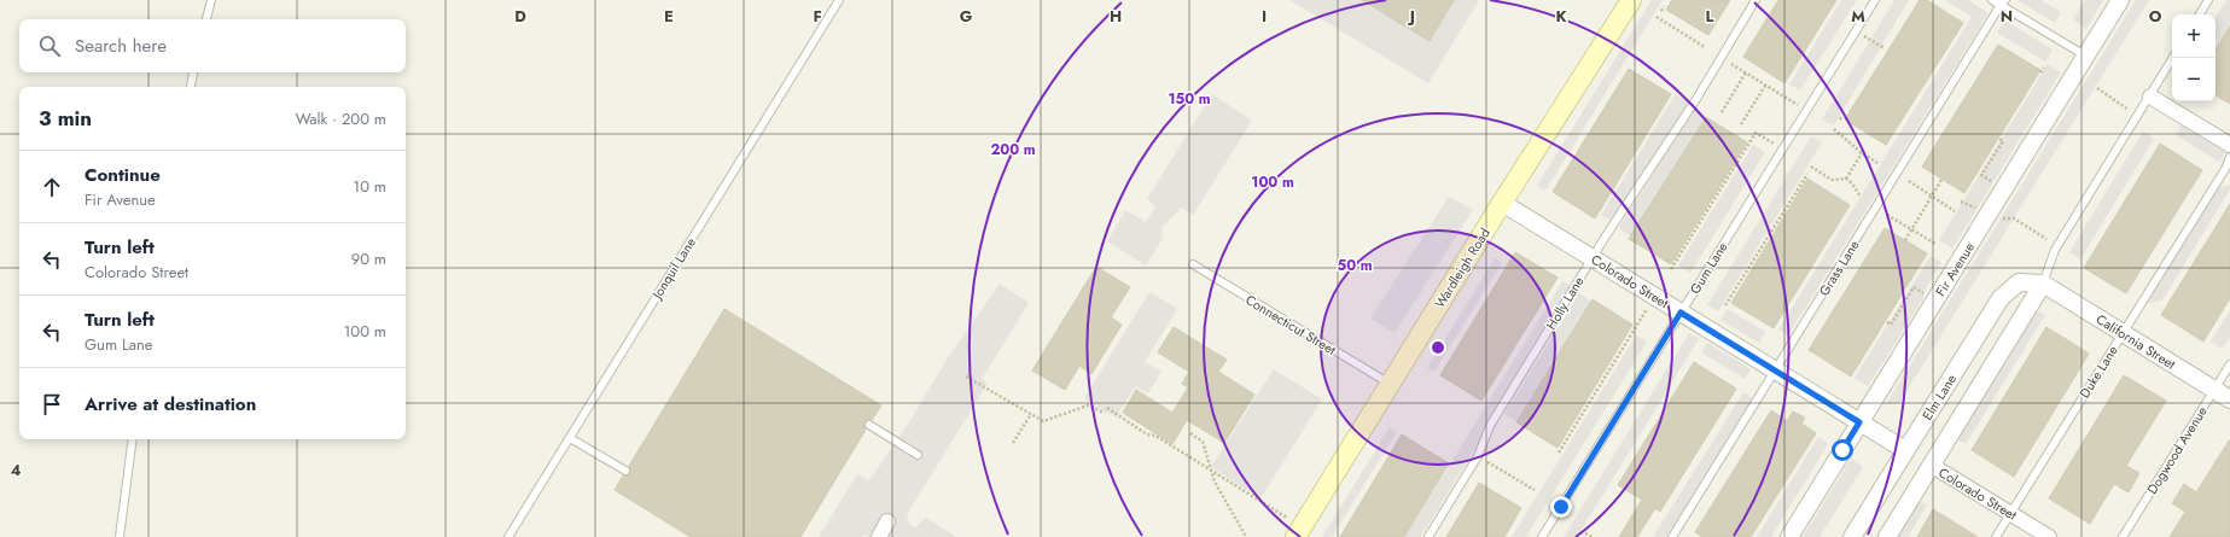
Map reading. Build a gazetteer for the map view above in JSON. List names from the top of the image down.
{
  "streets": {
    "main road": ["Wardleigh Road"],
    "street": [
      "Fir Avenue",
      "Colorado Street",
      "California Street",
      "Elm Lane"
    ],
    "lane": [
      "Jonquil Lane",
      "Gum Lane",
      "Grass Lane",
      "Holly Lane",
      "Connecticut Street",
      "Duke Lane",
      "Dogwood Avenue"
    ]
  },
  "crossings": [
    ["Wardleigh Road", "Colorado Street"],
    ["Wardleigh Road", "Connecticut Street"],
    ["Gum Lane", "Colorado Street"],
    ["Grass Lane", "Colorado Street"],
    ["Fir Avenue", "Colorado Street"],
    ["Colorado Street", "Holly Lane"],
    ["Colorado Street", "Duke Lane"],
    ["Colorado Street", "Elm Lane"],
    ["California Street", "Duke Lane"],
    ["California Street", "Elm Lane"],
    ["California Street", "Dogwood Avenue"]
  ],
  "page": {
    "map_buttons": ["+", "−"],
    "search": "Search here",
    "heading": ["3 min", "Walk · 200 m"],
    "list": [
      ["Continue", "Fir Avenue", "10 m"],
      ["Turn left", "Colorado Street", "90 m"],
      ["Turn left", "Gum Lane", "100 m"],
      "Arrive at destination"
    ]
  },
  "grid": {
    "columns": [
      "D",
      "E",
      "F",
      "G",
      "H",
      "I",
      "J",
      "K",
      "L",
      "M",
      "N",
      "O"
    ],
    "rows": ["4"]
  },
  "rings": [
    "150 m",
    "200 m",
    "100 m",
    "50 m"
  ]
}
